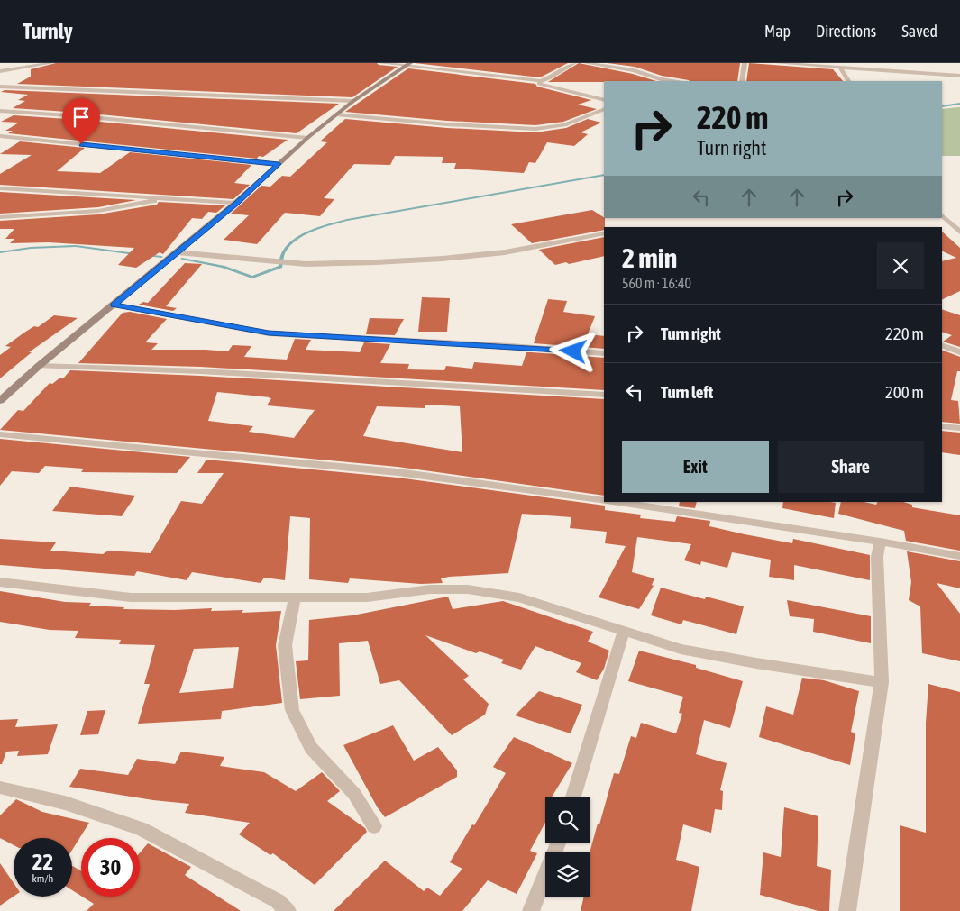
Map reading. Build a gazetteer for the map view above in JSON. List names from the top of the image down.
{
  "page": {
    "header": "Turnly",
    "nav": ["Map", "Directions", "Saved"],
    "turn": ["220 m", "Turn right"],
    "heading": ["2 min", "560 m · 16:40"],
    "list": [
      {
        "name": "Turn right",
        "value": "220 m"
      },
      {
        "name": "Turn left",
        "value": "200 m"
      }
    ],
    "buttons": ["Exit", "Share"],
    "speed": "22 km/h",
    "limit": "30"
  }
}
